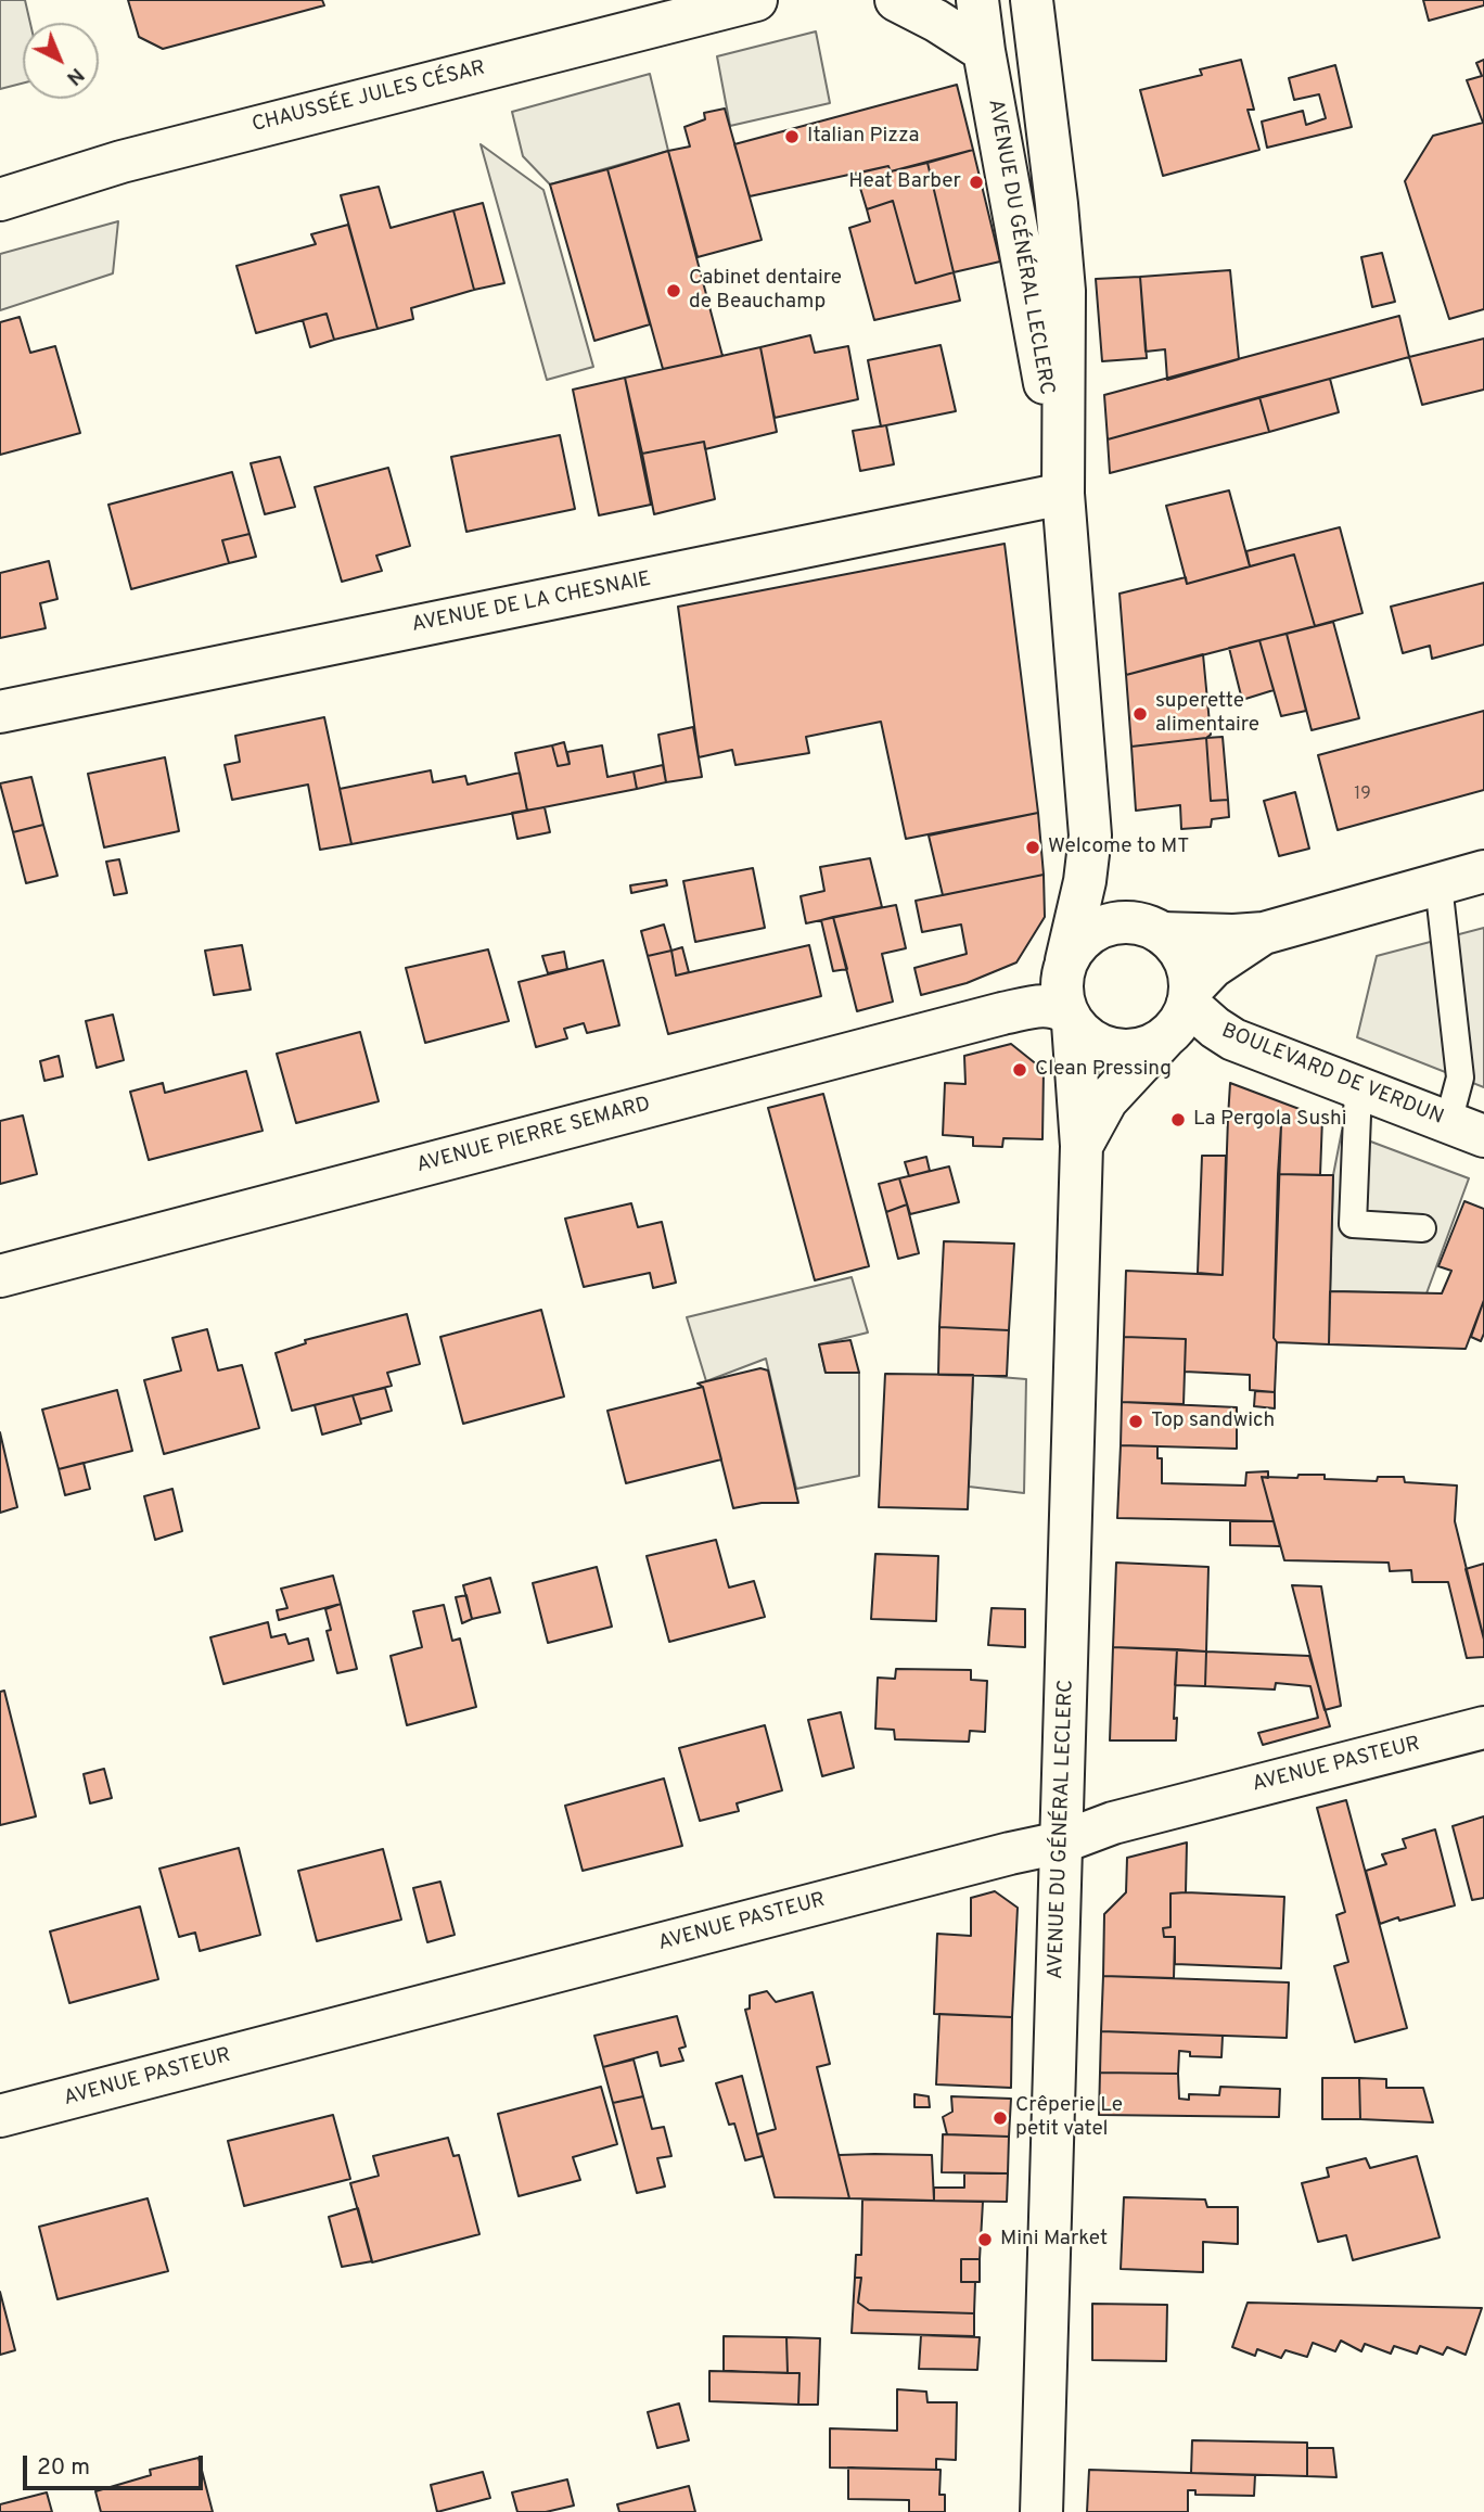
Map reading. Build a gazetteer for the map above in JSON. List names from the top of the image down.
{
  "streets": {
    "main road": [
      "CHAUSSÉE JULES CÉSAR",
      "AVENUE DU GÉNÉRAL LECLERC",
      "AVENUE DE LA CHESNAIE",
      "BOULEVARD DE VERDUN",
      "AVENUE PIERRE SEMARD",
      "AVENUE PASTEUR"
    ]
  },
  "crossings": [
    ["AVENUE DU GÉNÉRAL LECLERC", "AVENUE DE LA CHESNAIE"],
    ["AVENUE DU GÉNÉRAL LECLERC", "BOULEVARD DE VERDUN"],
    ["AVENUE DU GÉNÉRAL LECLERC", "AVENUE PIERRE SEMARD"],
    ["AVENUE DU GÉNÉRAL LECLERC", "AVENUE PASTEUR"],
    ["BOULEVARD DE VERDUN", "AVENUE PIERRE SEMARD"]
  ],
  "places": [
    "Italian Pizza",
    "Heat Barber",
    "Cabinet dentaire de Beauchamp",
    "superette alimentaire",
    "Welcome to MT",
    "Clean Pressing",
    "La Pergola Sushi",
    "Top sandwich",
    "Crêperie Le petit vatel",
    "Mini Market"
  ],
  "house_numbers": ["19"],
  "scale_bar": "20 m",
  "north": "bottom right"
}
